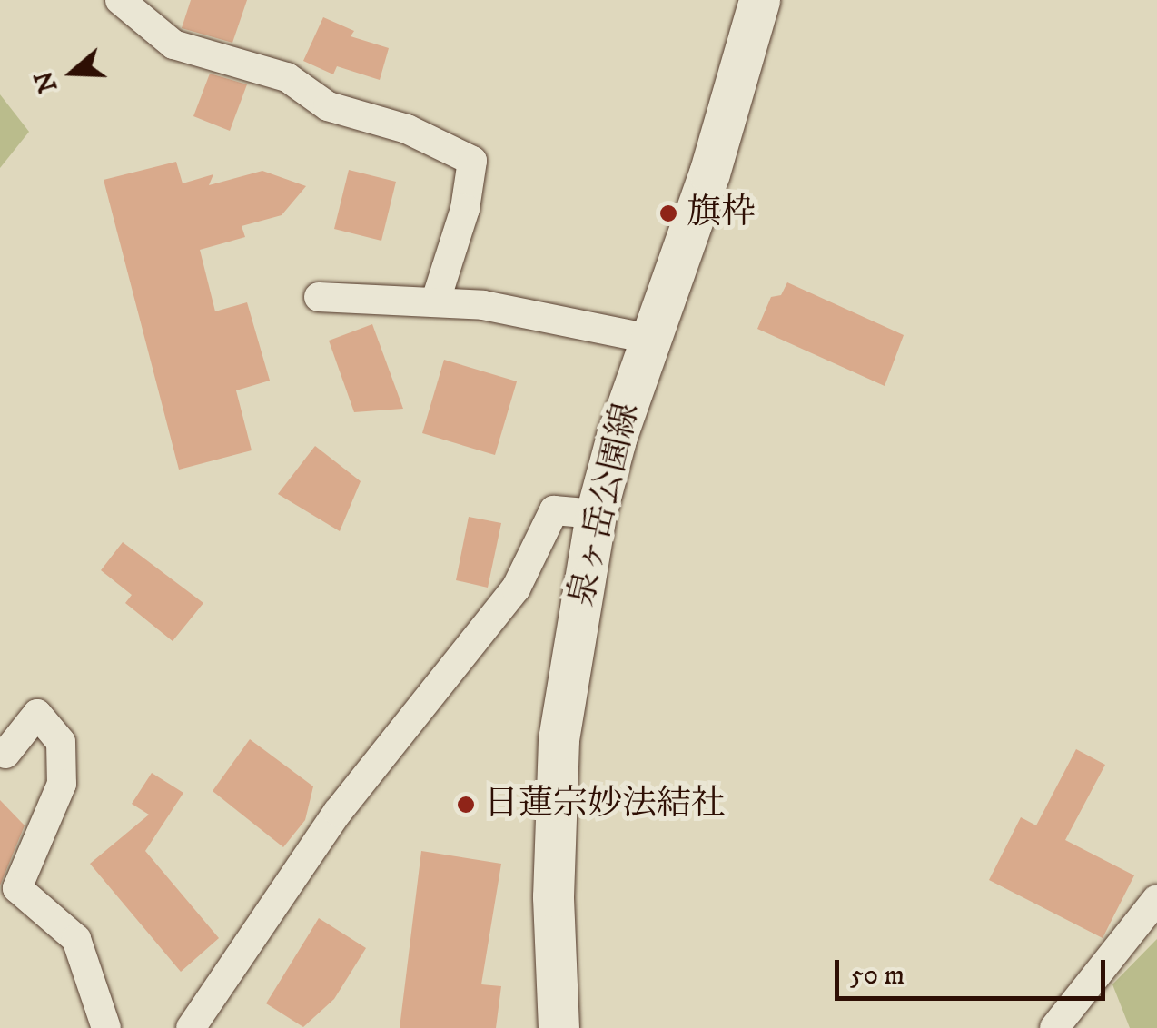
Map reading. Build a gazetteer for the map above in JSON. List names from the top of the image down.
{
  "streets": {
    "main road": ["泉ヶ岳公園線"]
  },
  "places": ["旗枠", "日蓮宗妙法結社"],
  "scale_bar": "50 m",
  "north": "left"
}
